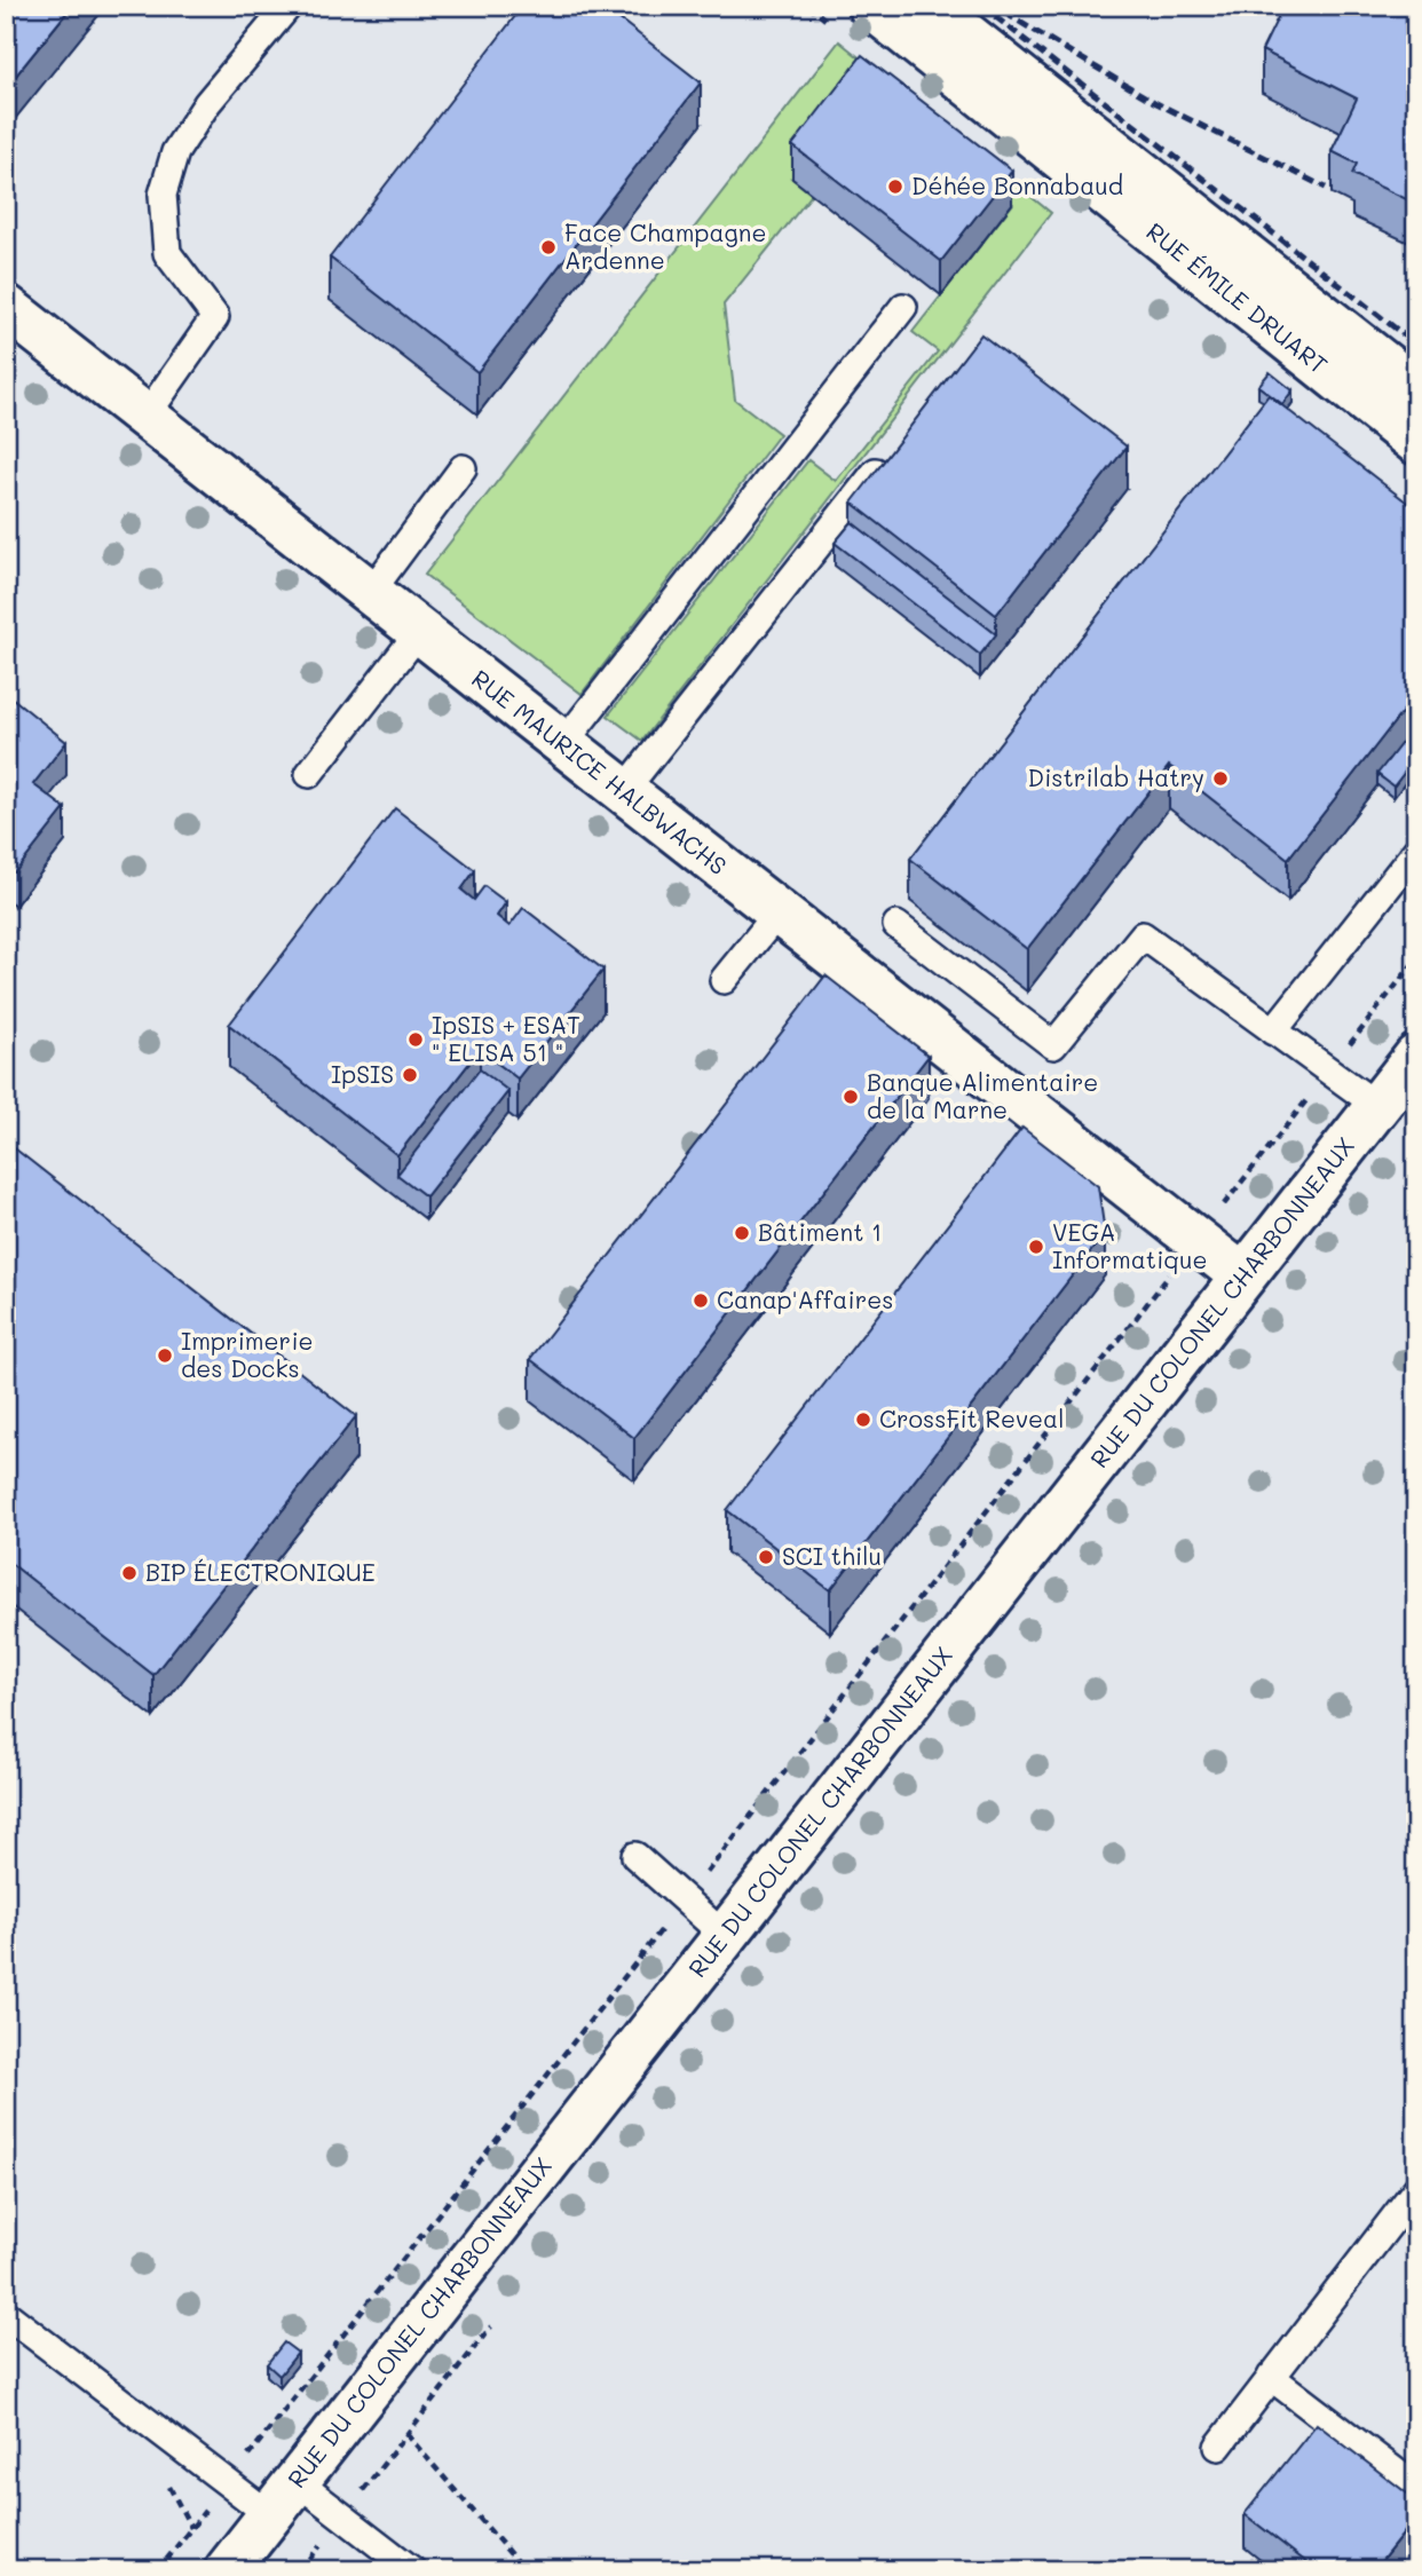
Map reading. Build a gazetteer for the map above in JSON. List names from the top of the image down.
{
  "streets": {
    "street": ["RUE ÉMILE DRUART", "RUE MAURICE HALBWACHS", "RUE DU COLONEL CHARBONNEAUX"]
  },
  "crossings": [
    ["RUE MAURICE HALBWACHS", "RUE DU COLONEL CHARBONNEAUX"]
  ],
  "places": [
    "Déhée Bonnabaud",
    "Face Champagne Ardenne",
    "Distrilab Hatry",
    "IpSIS + ESAT \" ELISA 51 \"",
    "IpSIS",
    "Banque Alimentaire de la Marne",
    "Bâtiment 1",
    "VEGA Informatique",
    "Canap'Affaires",
    "Imprimerie des Docks",
    "CrossFit Reveal",
    "SCI thilu",
    "BIP ÉLECTRONIQUE"
  ]
}
